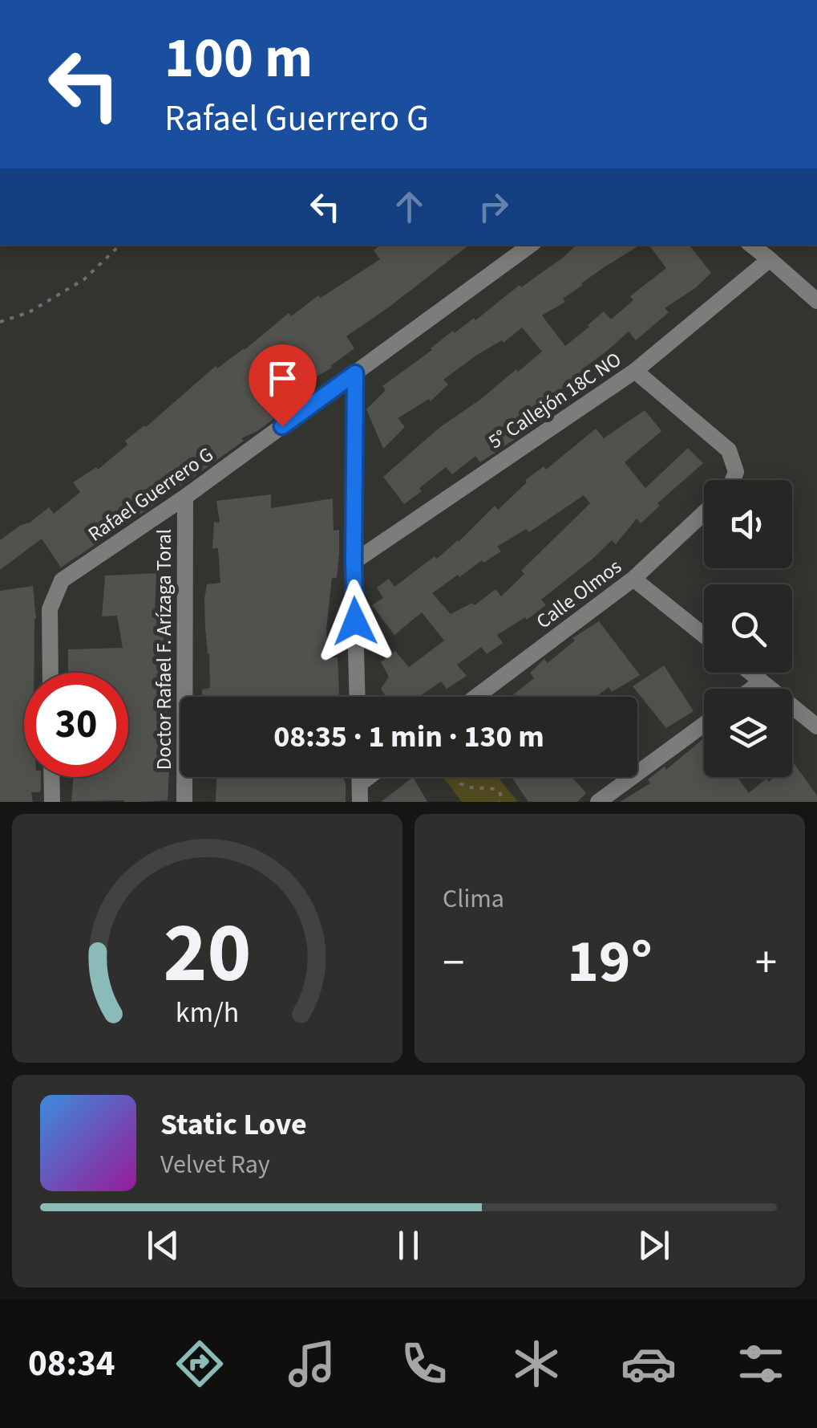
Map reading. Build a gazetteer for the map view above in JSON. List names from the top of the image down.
{
  "streets": {
    "street": [
      "5° Callejón 18C NO",
      "Rafael Guerrero G",
      "Calle Olmos",
      "Doctor Rafael F. Arízaga Toral"
    ]
  },
  "crossings": [
    ["Rafael Guerrero G", "Doctor Rafael F. Arízaga Toral"]
  ],
  "page": {
    "turn": ["100 m", "Rafael Guerrero G"],
    "limit": "30",
    "trip": "08:35 · 1 min · 130 m",
    "tile": "Clima",
    "heat": ["−", "19°", "+"],
    "song": ["Static Love", "Velvet Ray"],
    "tabs": "08:34",
    "gauge": ["20", "km/h"]
  }
}
